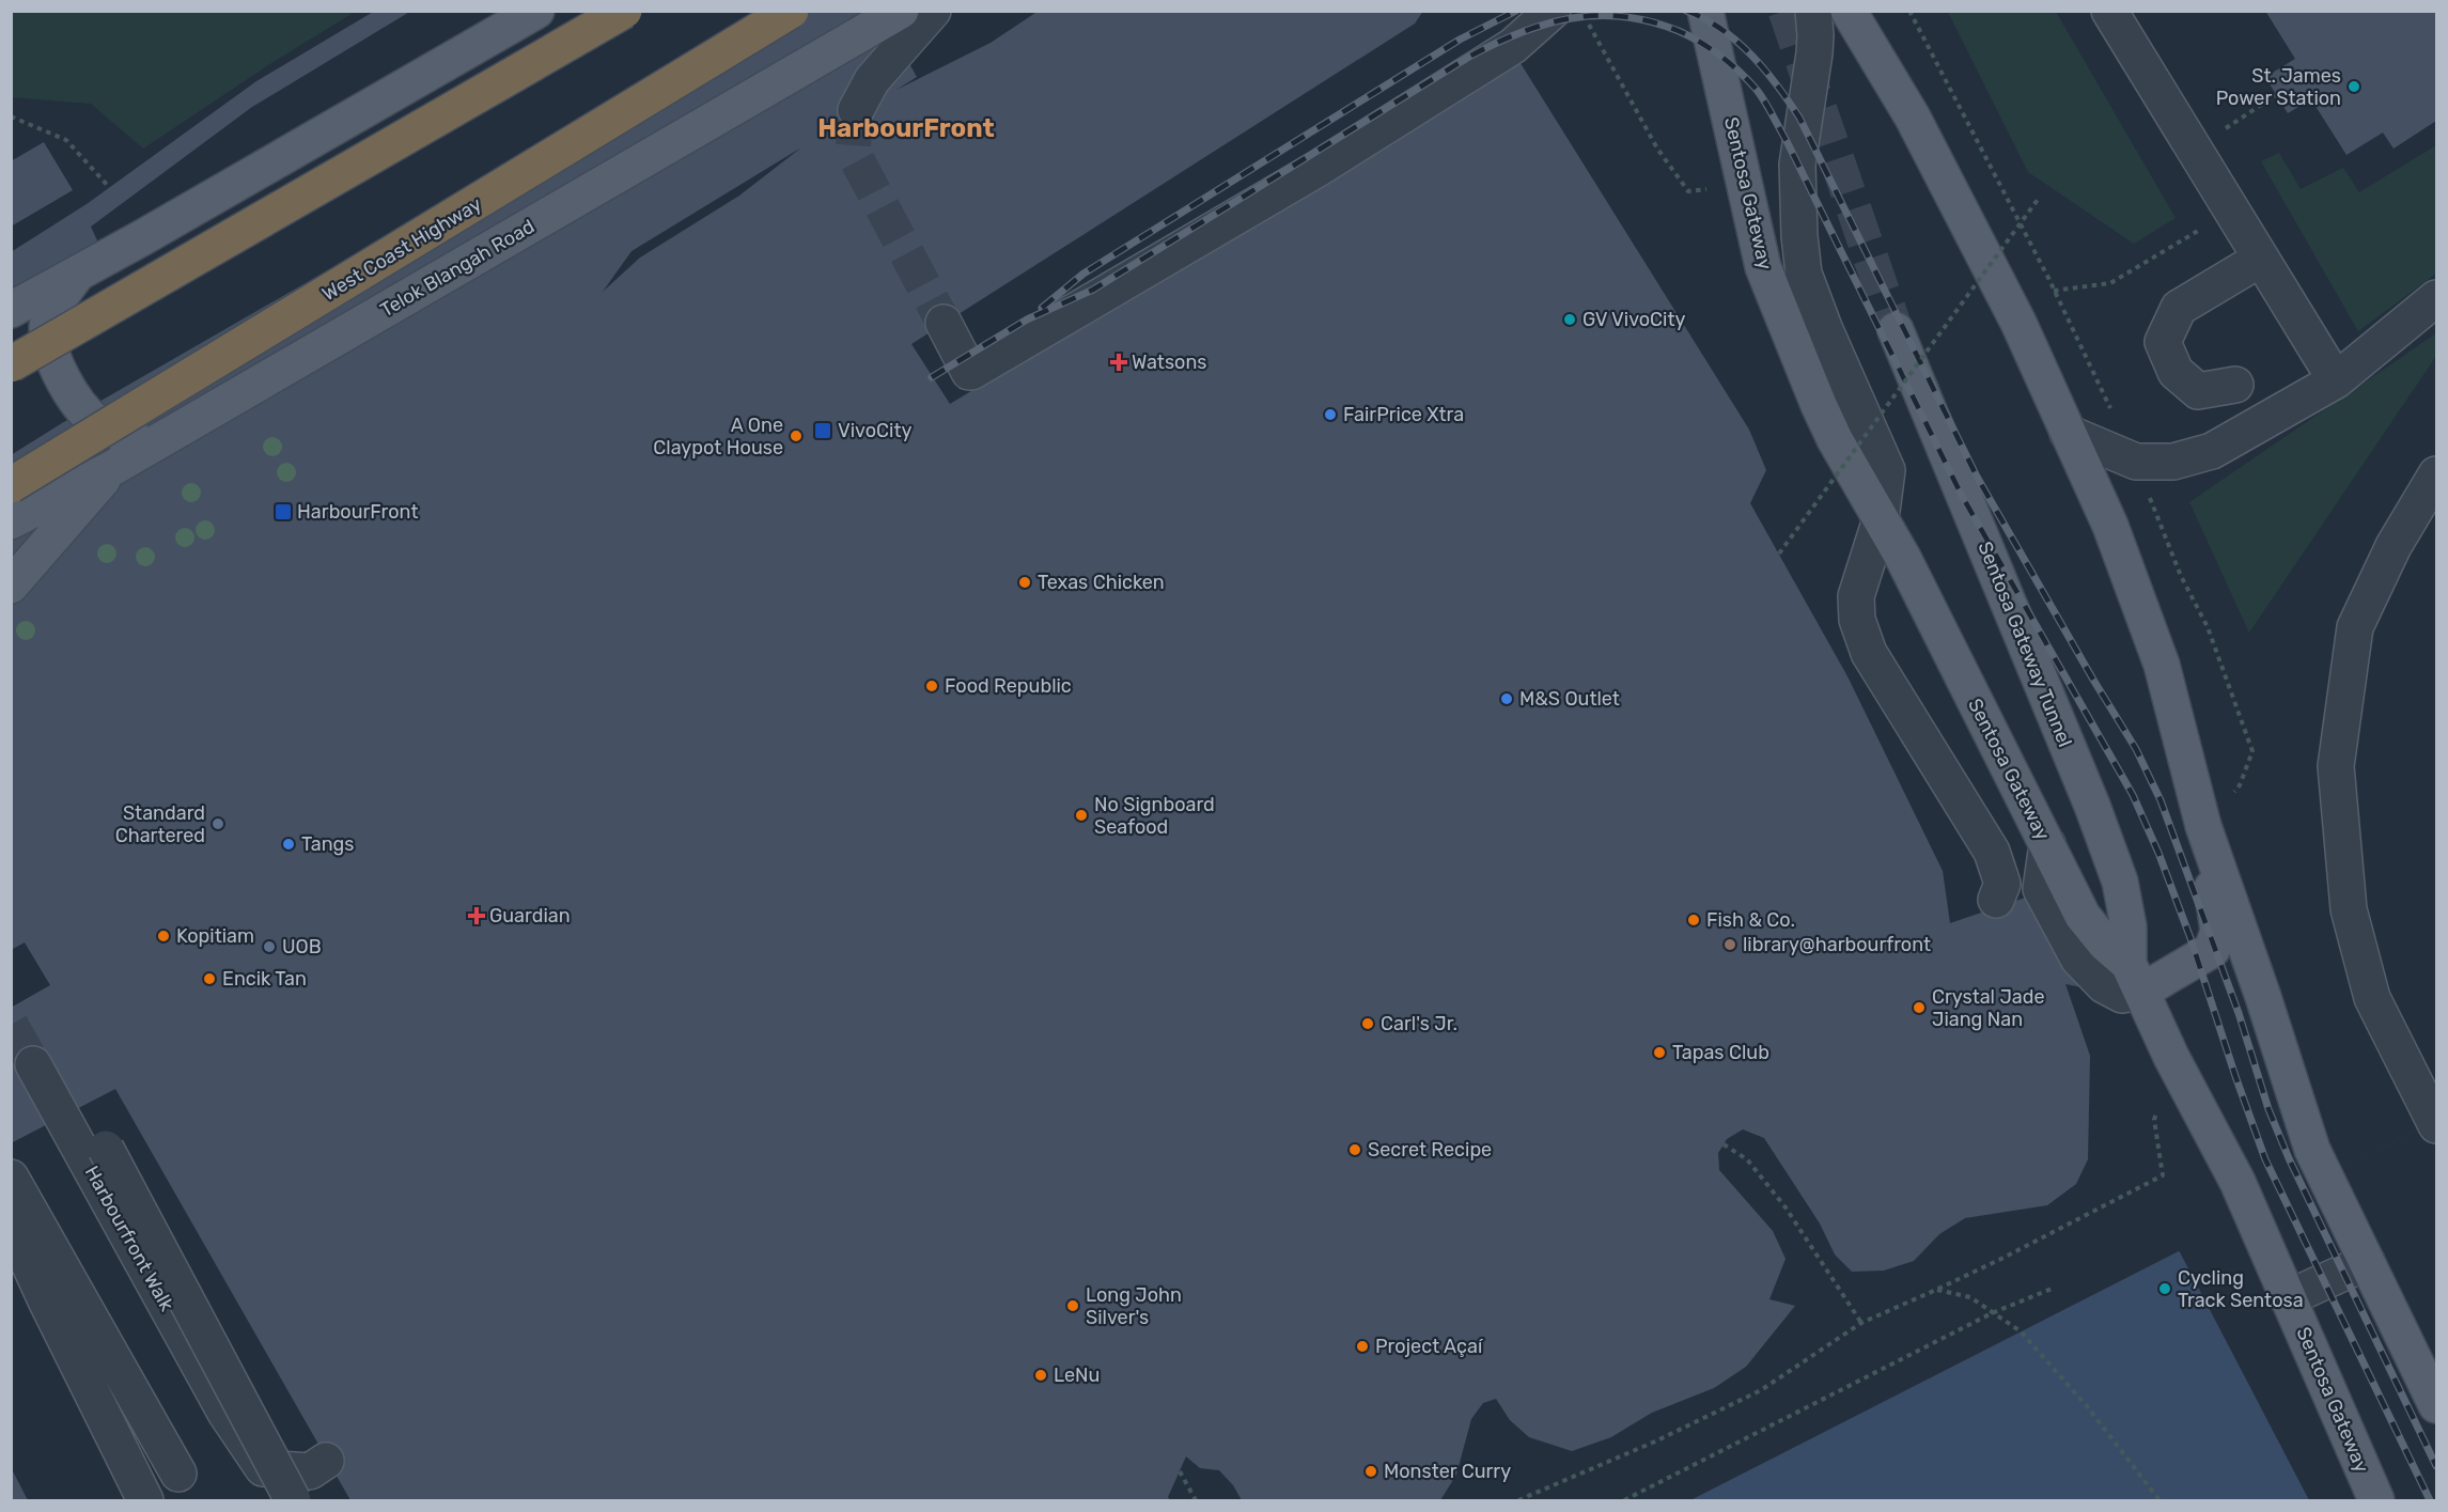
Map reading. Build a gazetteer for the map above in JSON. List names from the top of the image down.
{
  "streets": {
    "highway": ["West Coast Highway"],
    "main road": ["Sentosa Gateway", "Telok Blangah Road", "Sentosa Gateway Tunnel"],
    "lane": ["Harbourfront Walk"]
  },
  "crossings": [
    ["Sentosa Gateway", "Sentosa Gateway Tunnel"]
  ],
  "districts": ["HarbourFront"],
  "places": {
    "other": [
      "St. James Power Station",
      "GV VivoCity",
      "FairPrice Xtra",
      "A One Claypot House",
      "Texas Chicken",
      "Food Republic",
      "M&S Outlet",
      "No Signboard Seafood",
      "Standard Chartered",
      "Tangs",
      "Fish & Co.",
      "Kopitiam",
      "library@harbourfront",
      "UOB",
      "Encik Tan",
      "Crystal Jade Jiang Nan",
      "Carl's Jr.",
      "Tapas Club",
      "Secret Recipe",
      "Cycling Track Sentosa",
      "Long John Silver's",
      "Project Açaí",
      "LeNu",
      "Monster Curry"
    ],
    "health": ["Watsons", "Guardian"],
    "transit": ["VivoCity", "HarbourFront"]
  }
}
